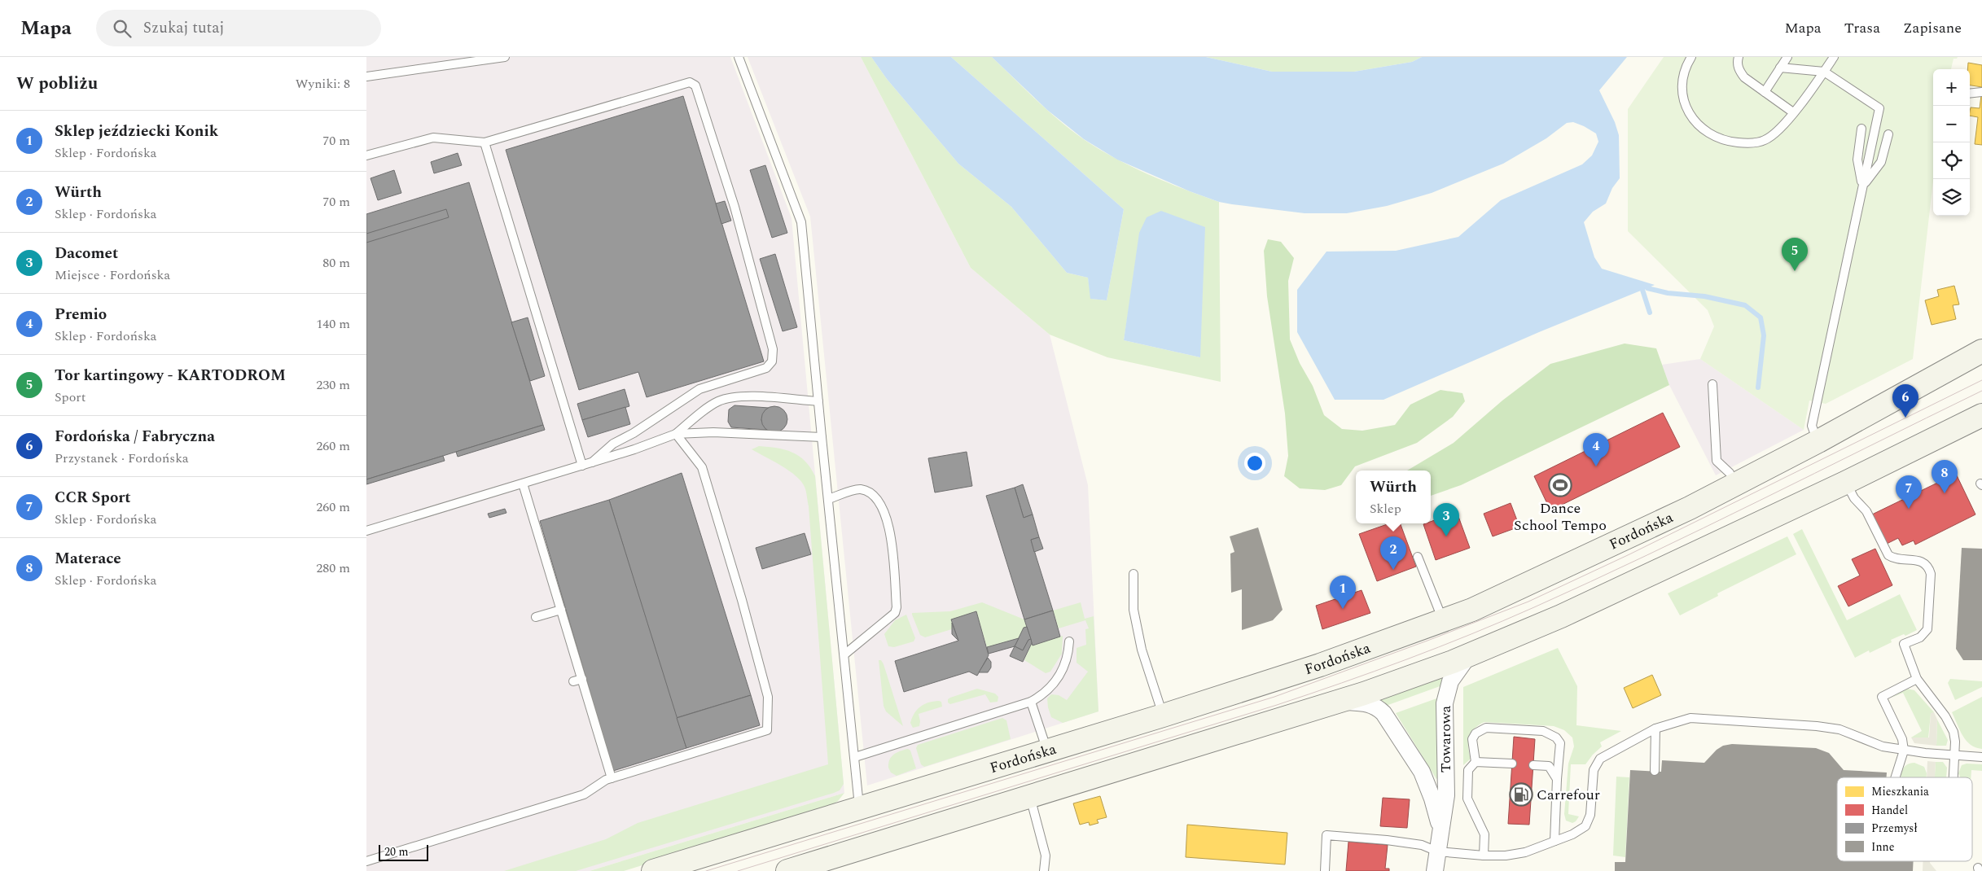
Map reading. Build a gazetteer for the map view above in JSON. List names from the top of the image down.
{
  "streets": {
    "main road": ["Fordońska"],
    "street": ["Towarowa"]
  },
  "places": {
    "sports": ["Dance School Tempo"],
    "fuel station": ["Carrefour"]
  },
  "legend": [
    "Mieszkania",
    "Handel",
    "Przemysł",
    "Inne"
  ],
  "scale_bar": "20 m",
  "page": {
    "header": "Mapa",
    "search": "Szukaj tutaj",
    "nav": ["Mapa", "Trasa", "Zapisane"],
    "heading": ["W pobliżu", "Wyniki: 8"],
    "map_buttons": ["+", "−"],
    "list": [
      {
        "mark": "1",
        "name": "Sklep jeździecki Konik",
        "note": "Sklep · Fordońska",
        "value": "70 m"
      },
      {
        "mark": "2",
        "name": "Würth",
        "note": "Sklep · Fordońska",
        "value": "70 m"
      },
      {
        "mark": "3",
        "name": "Dacomet",
        "note": "Miejsce · Fordońska",
        "value": "80 m"
      },
      {
        "mark": "4",
        "name": "Premio",
        "note": "Sklep · Fordońska",
        "value": "140 m"
      },
      {
        "mark": "5",
        "name": "Tor kartingowy - KARTODROM",
        "note": "Sport",
        "value": "230 m"
      },
      {
        "mark": "6",
        "name": "Fordońska / Fabryczna",
        "note": "Przystanek · Fordońska",
        "value": "260 m"
      },
      {
        "mark": "7",
        "name": "CCR Sport",
        "note": "Sklep · Fordońska",
        "value": "260 m"
      },
      {
        "mark": "8",
        "name": "Materace",
        "note": "Sklep · Fordońska",
        "value": "280 m"
      }
    ],
    "pins": [
      "5",
      "6",
      "4",
      "8",
      "7",
      "3",
      "2",
      "1"
    ],
    "popup": ["Würth", "Sklep"],
    "scale": "20 m"
  }
}
